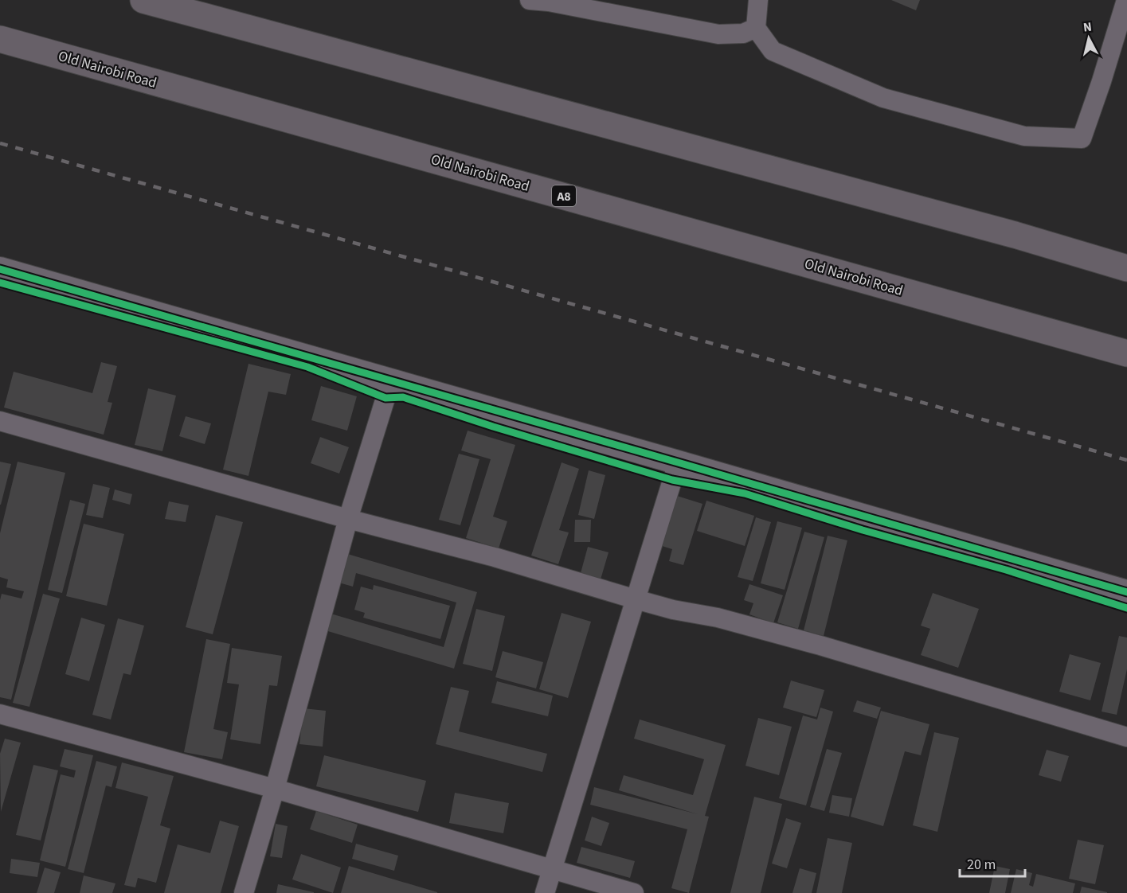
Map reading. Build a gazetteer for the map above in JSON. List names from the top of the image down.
{
  "streets": {
    "highway": ["Old Nairobi Road", "A8"]
  },
  "scale_bar": "20 m",
  "north": "top"
}
